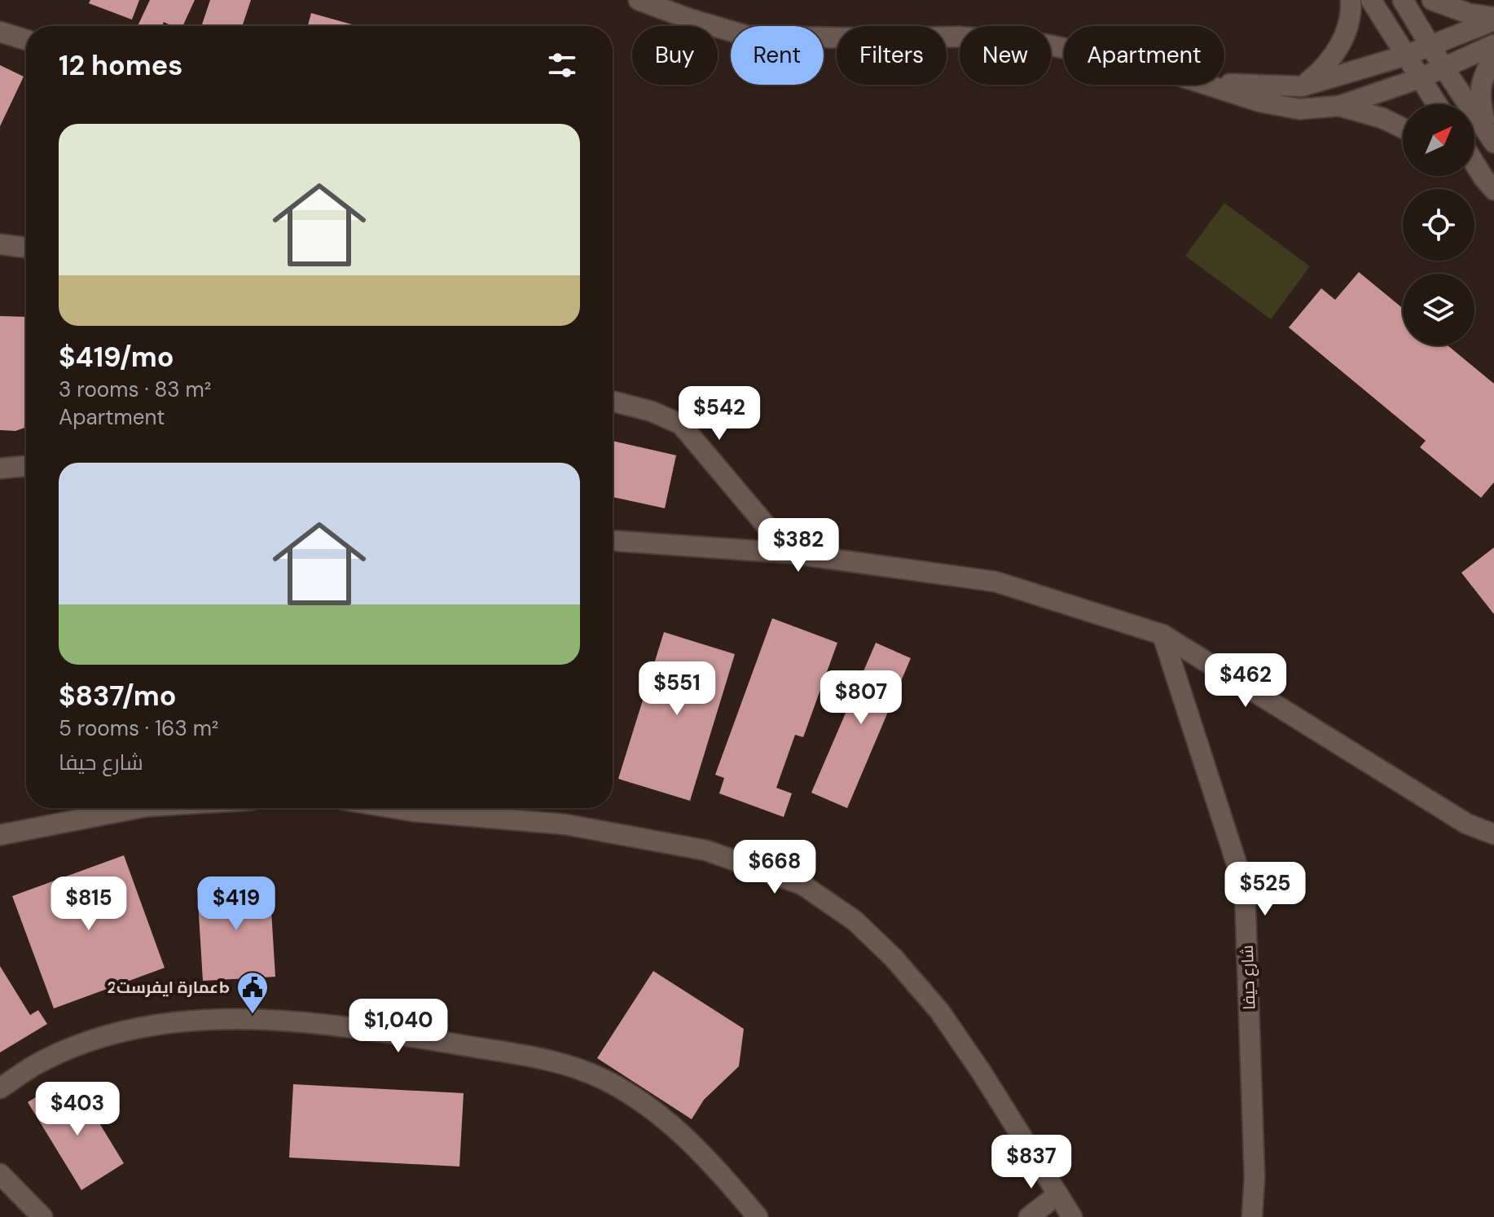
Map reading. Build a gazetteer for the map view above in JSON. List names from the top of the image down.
{
  "streets": {
    "street": ["شارع حيفا"]
  },
  "places": {
    "public building": ["عمارة ايفرست2b"]
  },
  "north": "top right",
  "page": {
    "chip": [
      "Buy",
      "Rent",
      "Filters",
      "New",
      "Apartment"
    ],
    "heading": "12 homes",
    "list": [
      {
        "name": "$419/mo",
        "note": "3 rooms · 83 m² · Apartment"
      },
      {
        "name": "$837/mo",
        "note": "5 rooms · 163 m² · شارع حيفا"
      }
    ],
    "price": [
      "$542",
      "$382",
      "$462",
      "$551",
      "$807",
      "$668",
      "$525",
      "$815",
      "$419",
      "$1,040",
      "$403",
      "$837"
    ]
  }
}
